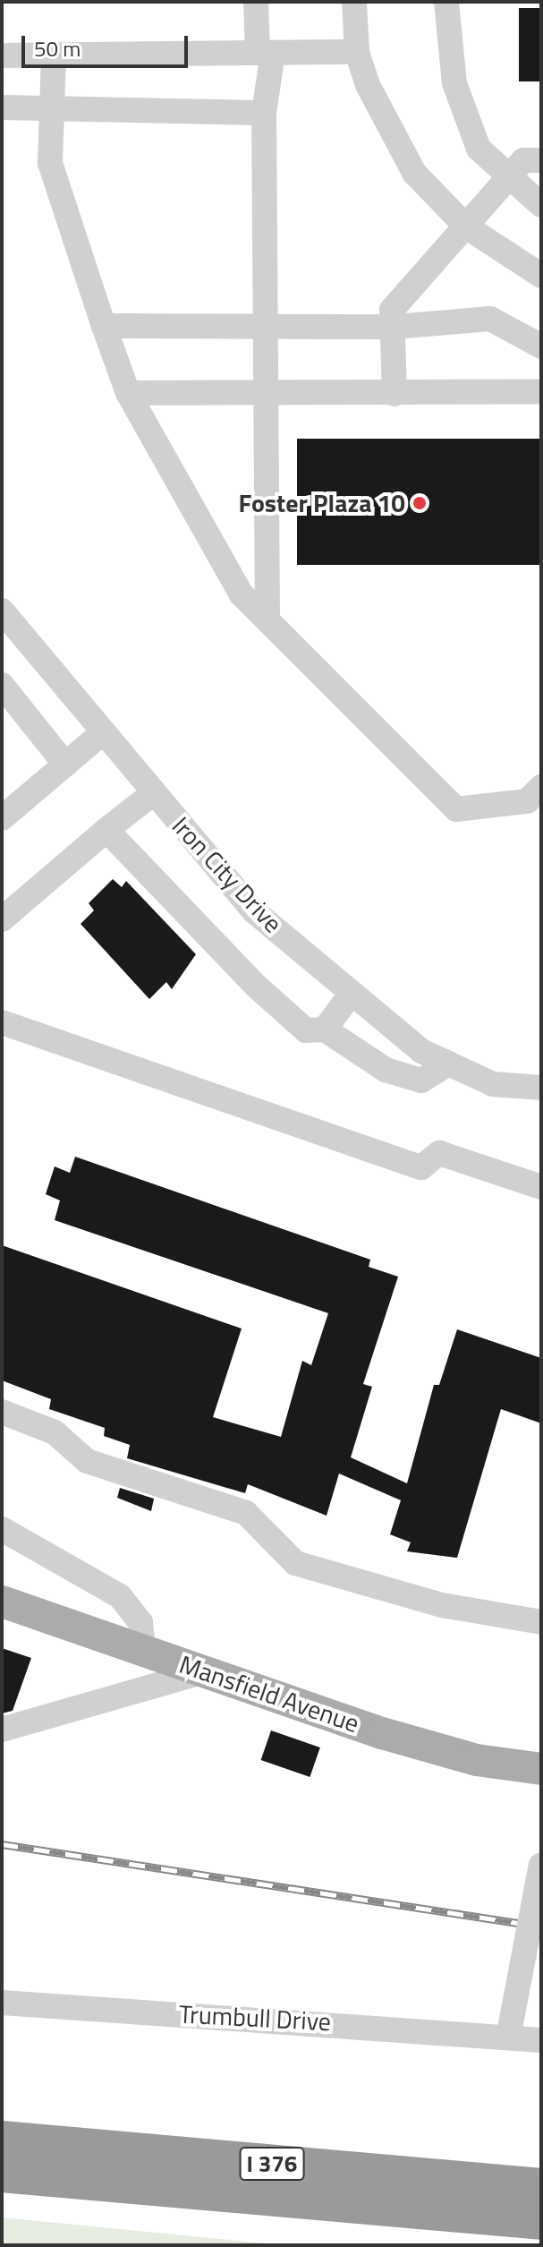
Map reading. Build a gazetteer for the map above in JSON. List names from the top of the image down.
{
  "streets": {
    "highway": ["I 376"],
    "main road": ["Mansfield Avenue"],
    "street": ["Iron City Drive", "Trumbull Drive"]
  },
  "places": ["Foster Plaza 10"],
  "scale_bar": "50 m"
}
